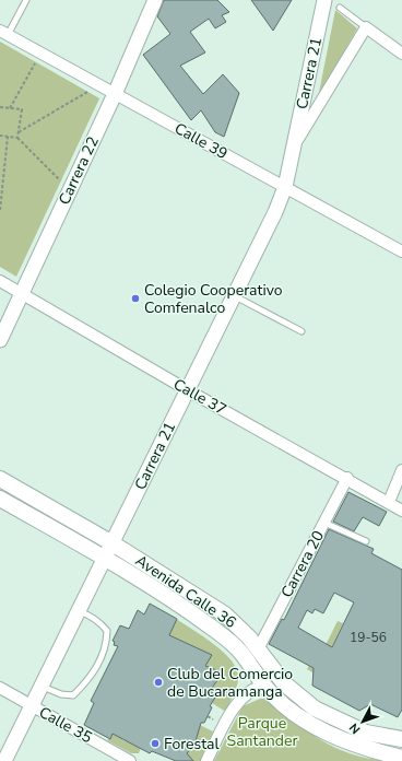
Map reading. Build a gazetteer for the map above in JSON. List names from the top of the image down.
{
  "streets": {
    "main road": ["Avenida Calle 36"],
    "street": [
      "Carrera 21",
      "Calle 39",
      "Carrera 22",
      "Calle 37",
      "Carrera 20",
      "Calle 35"
    ]
  },
  "crossings": [
    ["Carrera 21", "Calle 39"],
    ["Carrera 21", "Calle 37"],
    ["Carrera 21", "Avenida Calle 36"],
    ["Carrera 21", "Calle 35"],
    ["Calle 39", "Carrera 22"],
    ["Carrera 22", "Calle 37"],
    ["Calle 37", "Carrera 20"],
    ["Carrera 20", "Avenida Calle 36"]
  ],
  "parks": ["Parque Santander"],
  "places": ["Colegio Cooperativo Comfenalco", "Club del Comercio de Bucaramanga", "Forestal"],
  "house_numbers": ["19-56"],
  "north": "bottom left"
}
